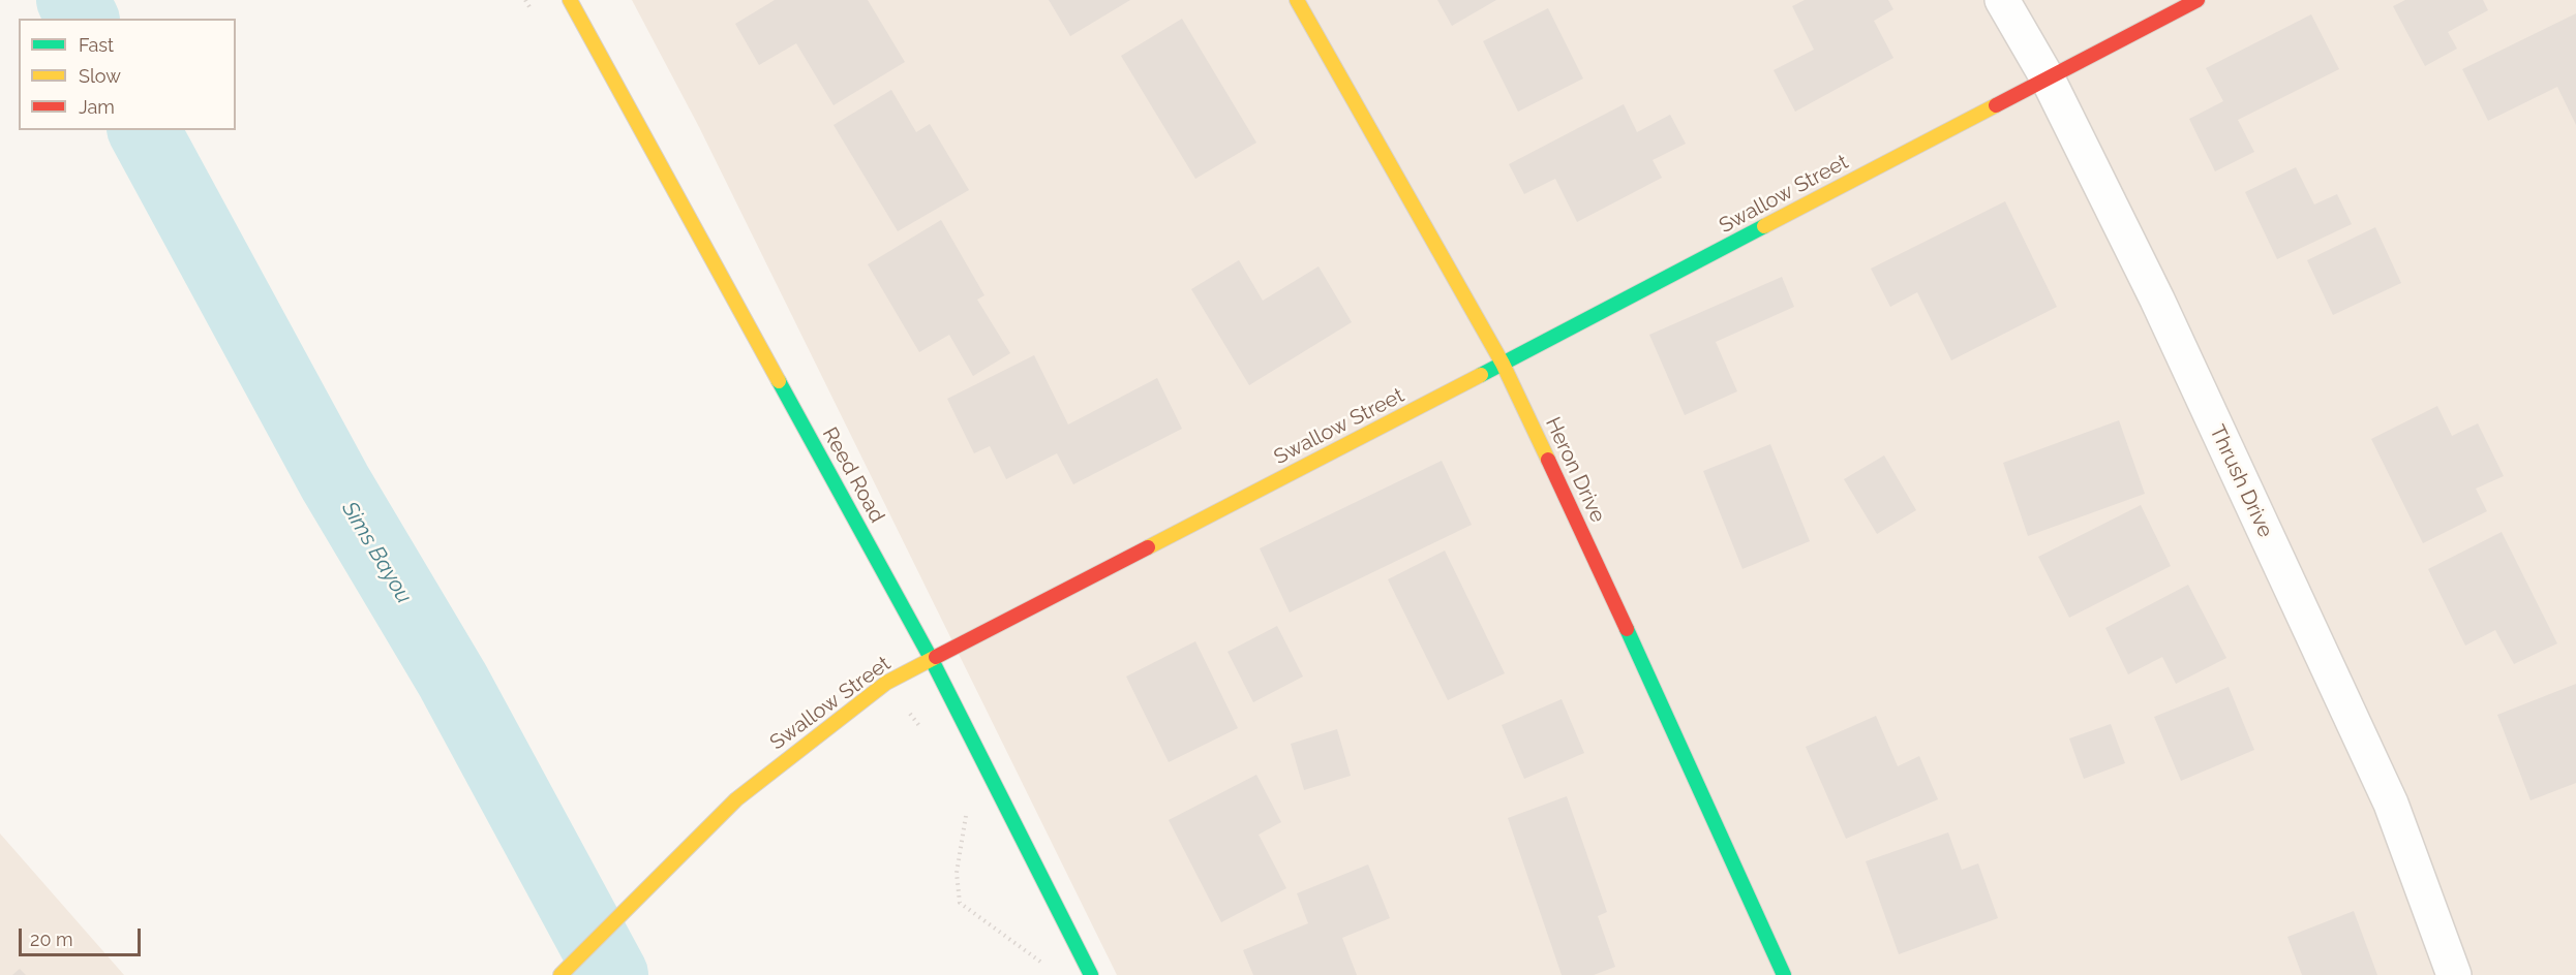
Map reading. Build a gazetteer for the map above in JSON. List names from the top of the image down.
{
  "streets": {
    "street": [
      "Swallow Street",
      "Heron Drive",
      "Reed Road",
      "Thrush Drive"
    ]
  },
  "crossings": [
    ["Swallow Street", "Heron Drive"],
    ["Swallow Street", "Reed Road"],
    ["Swallow Street", "Thrush Drive"]
  ],
  "water": ["Sims Bayou"],
  "legend": ["Fast", "Slow", "Jam"],
  "scale_bar": "20 m"
}
